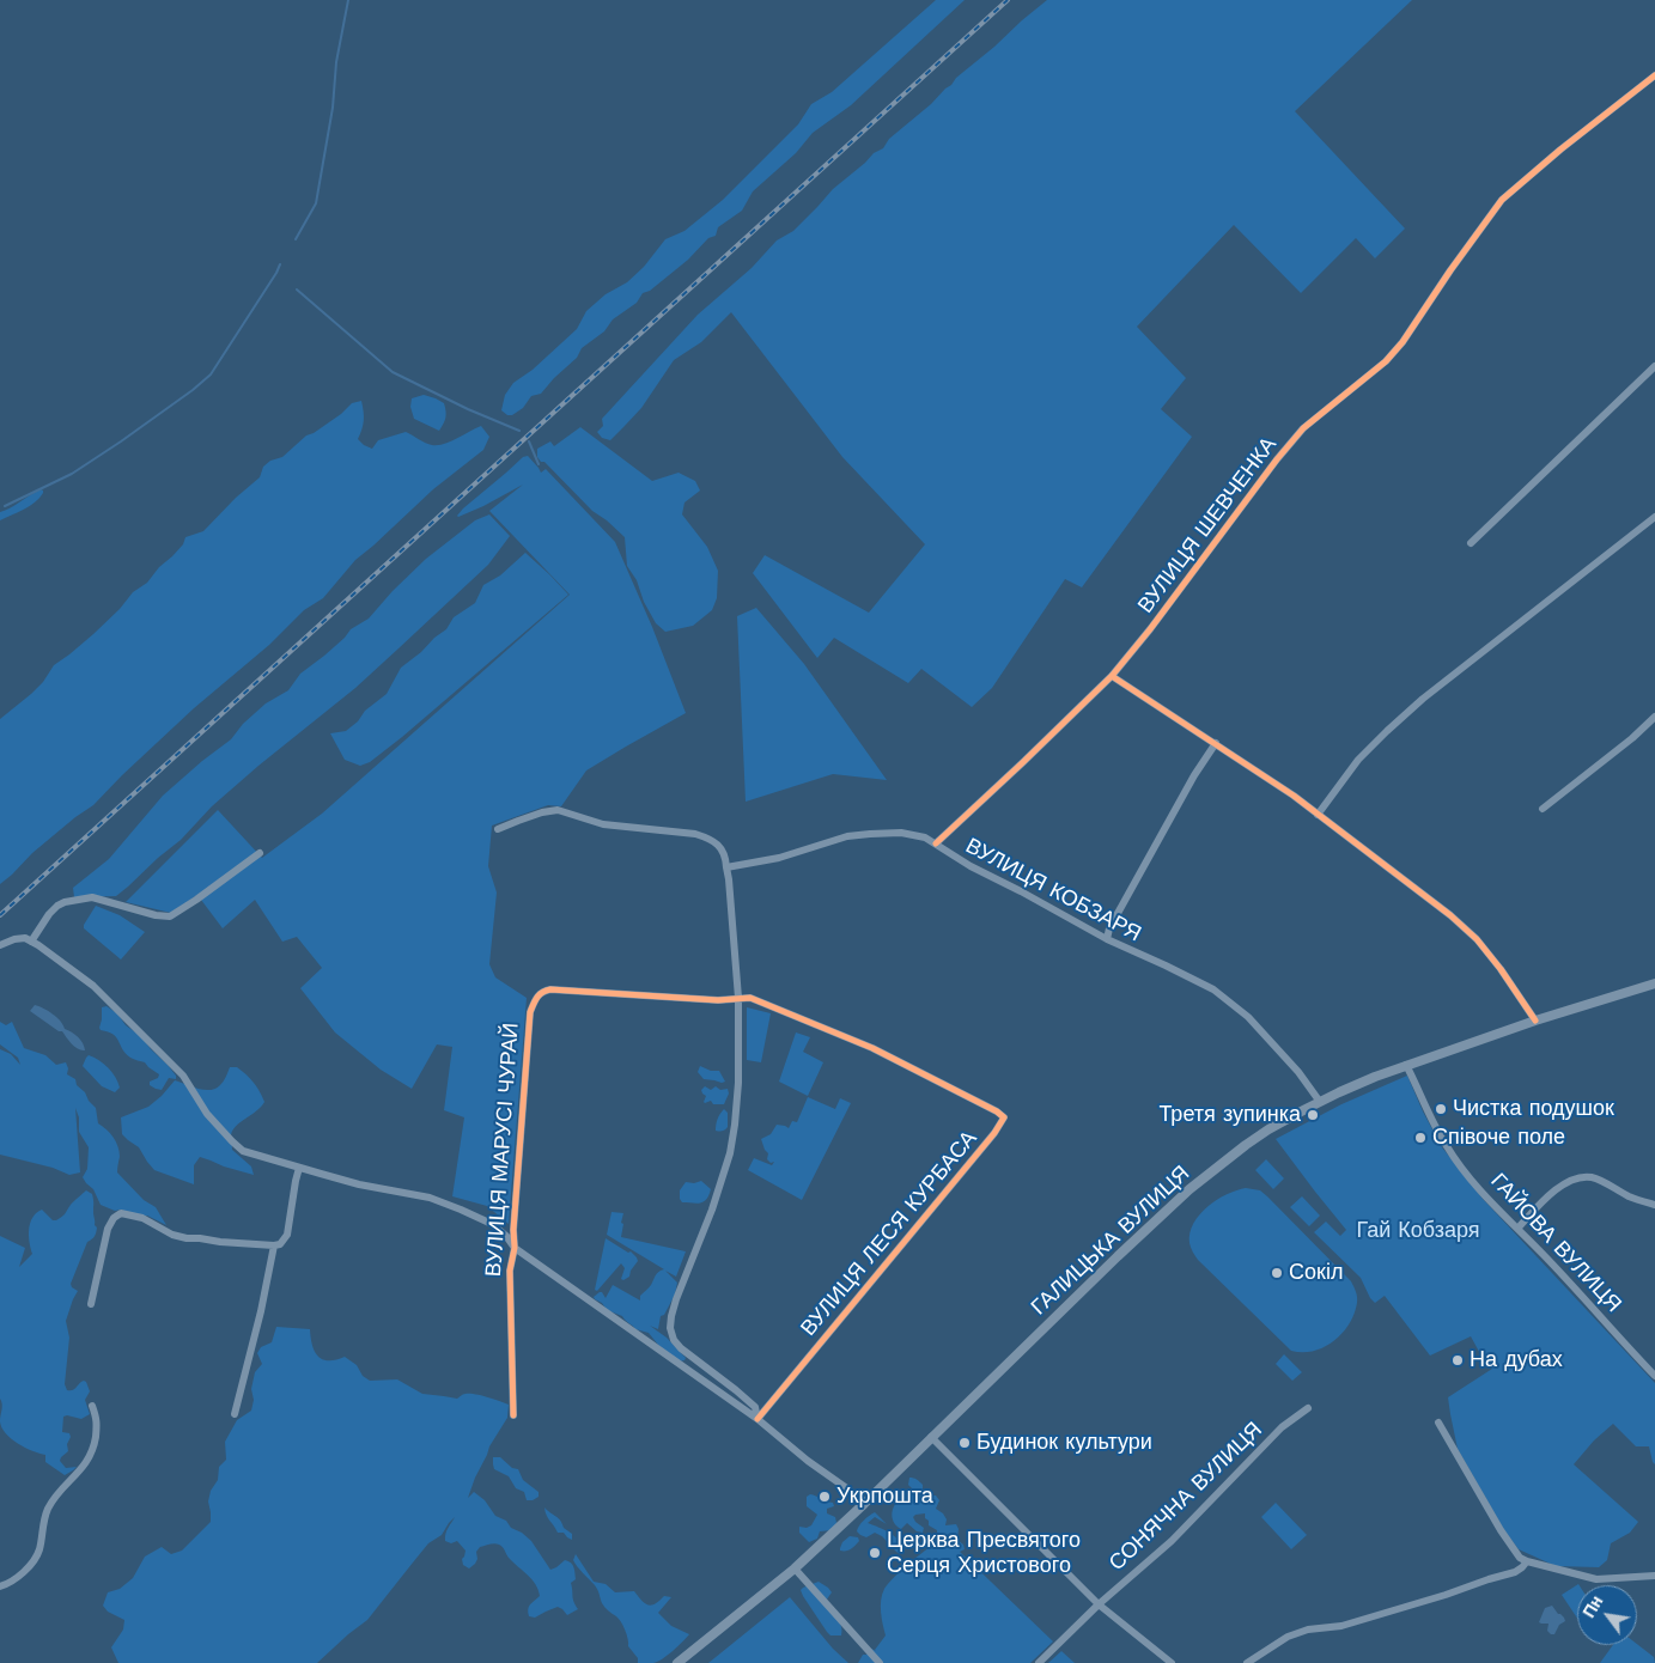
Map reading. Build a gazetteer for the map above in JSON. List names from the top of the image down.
{
  "streets": {
    "street": [
      "ВУЛИЦЯ ШЕВЧЕНКА",
      "ВУЛИЦЯ КОБЗАРЯ",
      "ВУЛИЦЯ МАРУСІ ЧУРАЙ",
      "ВУЛИЦЯ ЛЕСЯ КУРБАСА",
      "ГАЛИЦЬКА ВУЛИЦЯ",
      "ГАЙОВА ВУЛИЦЯ",
      "СОНЯЧНА ВУЛИЦЯ"
    ]
  },
  "crossings": [
    ["ВУЛИЦЯ ШЕВЧЕНКА", "ВУЛИЦЯ КОБЗАРЯ"],
    ["ВУЛИЦЯ КОБЗАРЯ", "ГАЛИЦЬКА ВУЛИЦЯ"],
    ["ВУЛИЦЯ МАРУСІ ЧУРАЙ", "ВУЛИЦЯ ЛЕСЯ КУРБАСА"],
    ["ГАЛИЦЬКА ВУЛИЦЯ", "ГАЙОВА ВУЛИЦЯ"]
  ],
  "parks": ["Гай Кобзаря"],
  "places": [
    "Чистка подушок",
    "Третя зупинка",
    "Співоче поле",
    "Сокіл",
    "На дубах",
    "Будинок культури",
    "Укрпошта",
    "Церква Пресвятого Серця Христового"
  ],
  "north": "top left"
}
